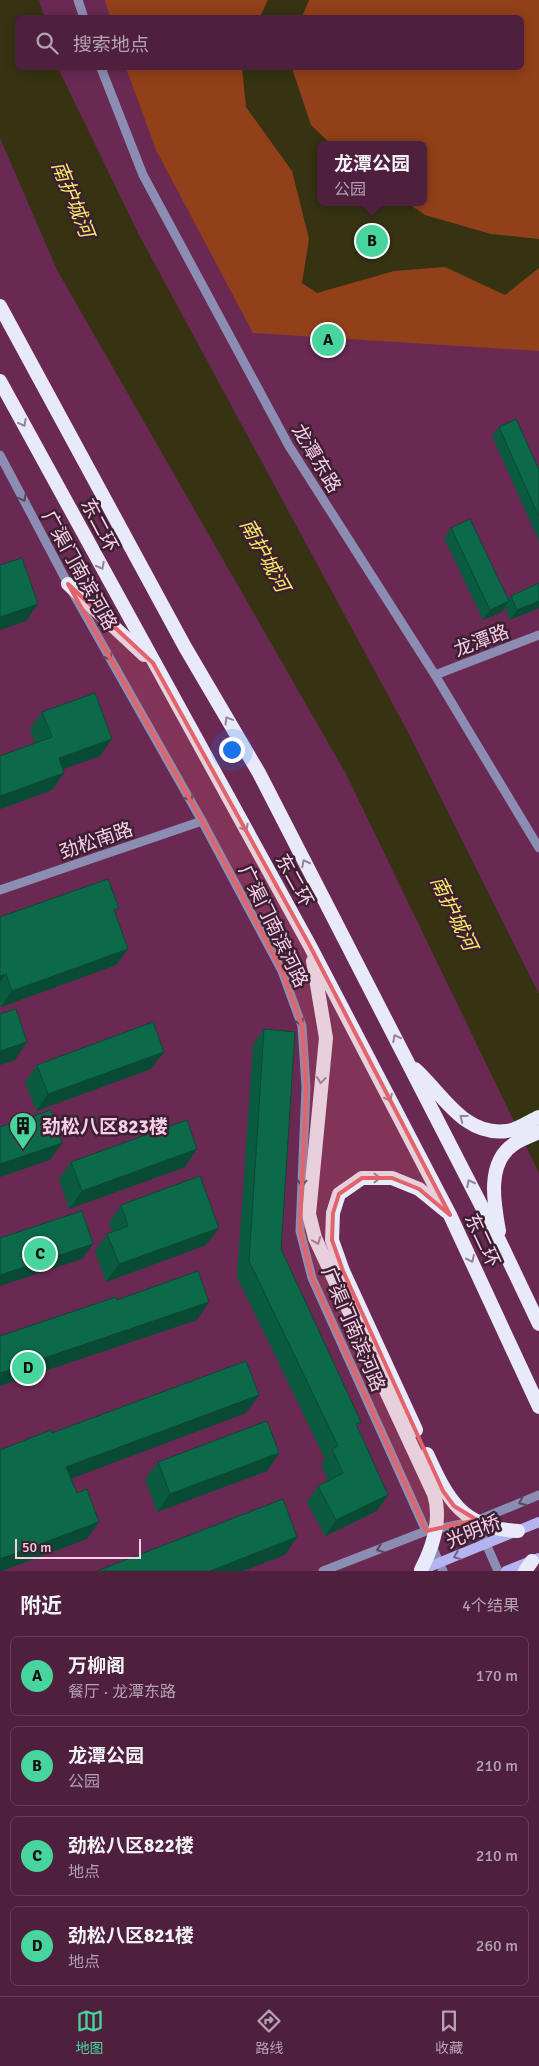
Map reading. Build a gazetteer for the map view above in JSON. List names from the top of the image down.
{
  "streets": {
    "highway": ["东二环"],
    "main road": ["光明桥"],
    "street": [
      "龙潭东路",
      "广渠门南滨河路",
      "龙潭路",
      "劲松南路"
    ]
  },
  "crossings": [
    ["龙潭东路", "龙潭路"],
    ["广渠门南滨河路", "劲松南路"],
    ["广渠门南滨河路", "光明桥"]
  ],
  "one_way": ["广渠门南滨河路", "光明桥"],
  "water": ["南护城河"],
  "places": {
    "building": ["劲松八区823楼"]
  },
  "scale_bar": "50 m",
  "page": {
    "search": "搜索地点",
    "popup": ["龙潭公园", "公园"],
    "pins": [
      "B",
      "A",
      "C",
      "D"
    ],
    "scale": "50 m",
    "heading": ["附近", "4个结果"],
    "list": [
      {
        "mark": "A",
        "name": "万柳阁",
        "note": "餐厅 · 龙潭东路",
        "value": "170 m"
      },
      {
        "mark": "B",
        "name": "龙潭公园",
        "note": "公园",
        "value": "210 m"
      },
      {
        "mark": "C",
        "name": "劲松八区822楼",
        "note": "地点",
        "value": "210 m"
      },
      {
        "mark": "D",
        "name": "劲松八区821楼",
        "note": "地点",
        "value": "260 m"
      }
    ],
    "nav": ["地图", "路线", "收藏"]
  }
}
